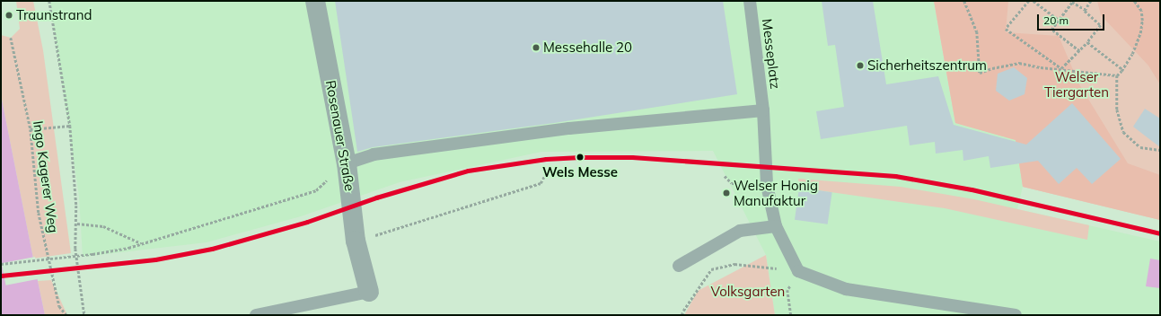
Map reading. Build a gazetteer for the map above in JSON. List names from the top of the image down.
{
  "streets": {
    "street": ["Rosenauer Straße"],
    "lane": ["Messeplatz"],
    "path": ["Ingo Kagerer Weg"]
  },
  "parks": ["Welser Tiergarten", "Volksgarten"],
  "places": [
    "Traunstrand",
    "Messehalle 20",
    "Sicherheitszentrum",
    "Wels Messe",
    "Welser Honig Manufaktur"
  ],
  "scale_bar": "20 m"
}
